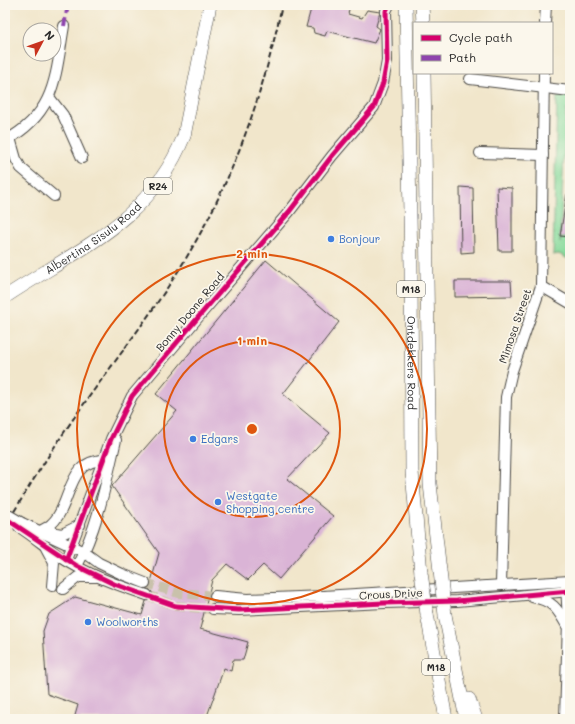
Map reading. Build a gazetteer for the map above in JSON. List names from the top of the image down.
{
  "streets": {
    "main road": [
      "R24",
      "Albertina Sisulu Road",
      "M18",
      "Ontdekkers Road"
    ],
    "street": ["Bonny Doone Road", "Mimosa Street", "Crous Drive"]
  },
  "crossings": [
    ["Mimosa Street", "Crous Drive"]
  ],
  "places": [
    "Bonjour",
    "Edgars",
    "Westgate Shopping centre",
    "Woolworths"
  ],
  "legend": ["Cycle path", "Path"],
  "north": "top right",
  "rings": ["2 min", "1 min"]
}
